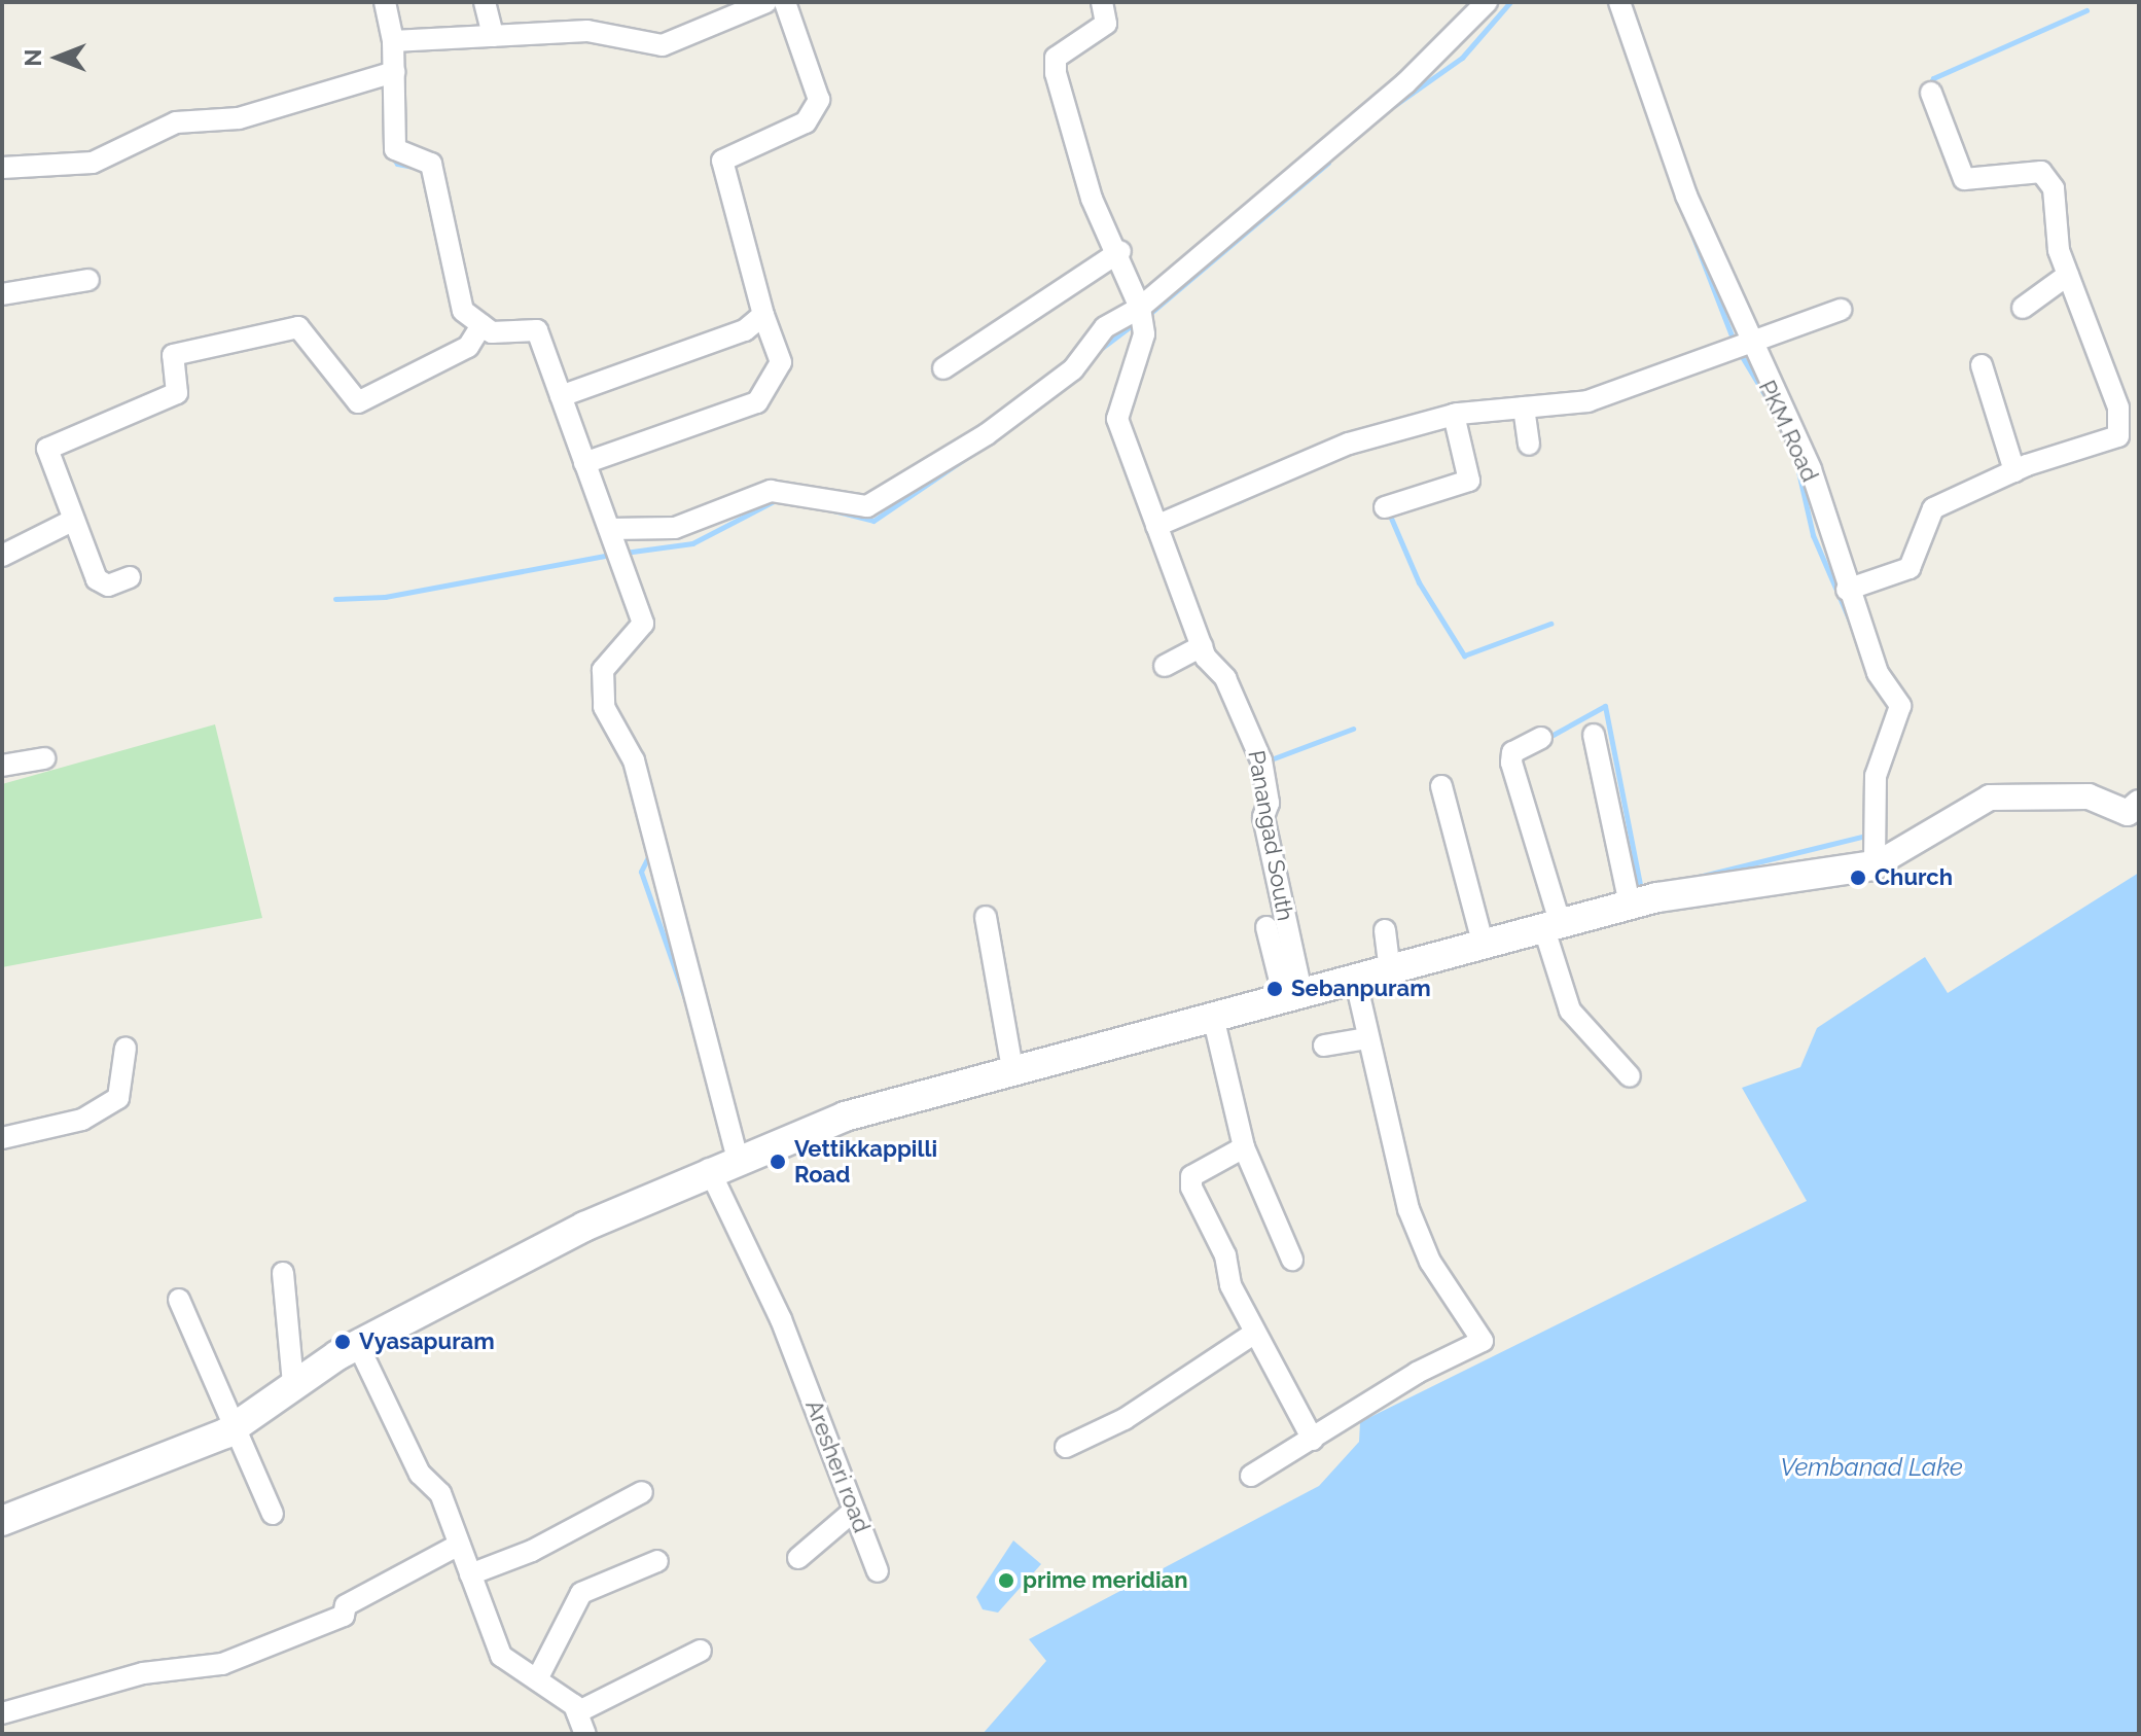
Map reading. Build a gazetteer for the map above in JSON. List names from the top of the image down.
{
  "streets": {
    "street": ["PKM Road", "Panangad South", "Aresheri road"]
  },
  "water": ["Vembanad Lake"],
  "places": [
    "Church",
    "Sebanpuram",
    "Vettikkappilli Road",
    "Vyasapuram",
    "prime meridian"
  ],
  "north": "left"
}
